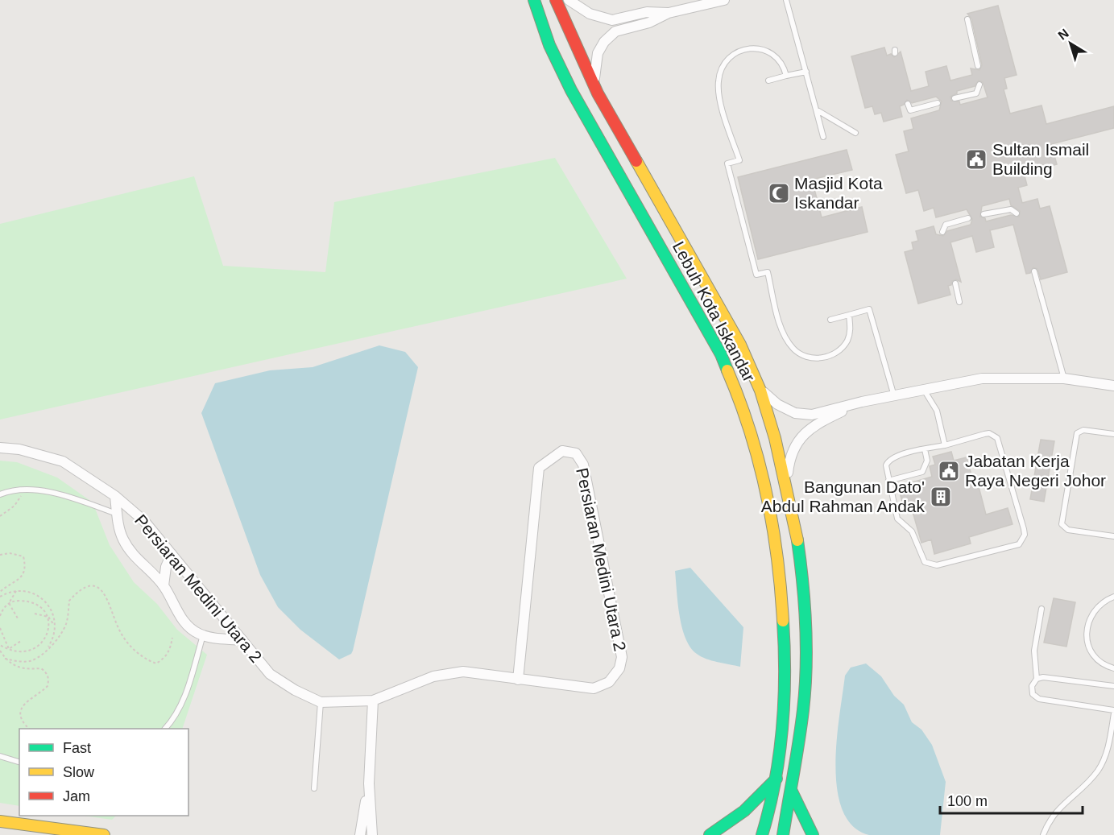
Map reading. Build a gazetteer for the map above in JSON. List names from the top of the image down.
{
  "streets": {
    "main road": ["Lebuh Kota Iskandar"],
    "street": ["Persiaran Medini Utara 2"]
  },
  "places": {
    "public building": ["Sultan Ismail Building", "Jabatan Kerja Raya Negeri Johor"],
    "mosque": ["Masjid Kota Iskandar"],
    "building": ["Bangunan Dato' Abdul Rahman Andak"]
  },
  "legend": ["Fast", "Slow", "Jam"],
  "scale_bar": "100 m",
  "north": "top left"
}
